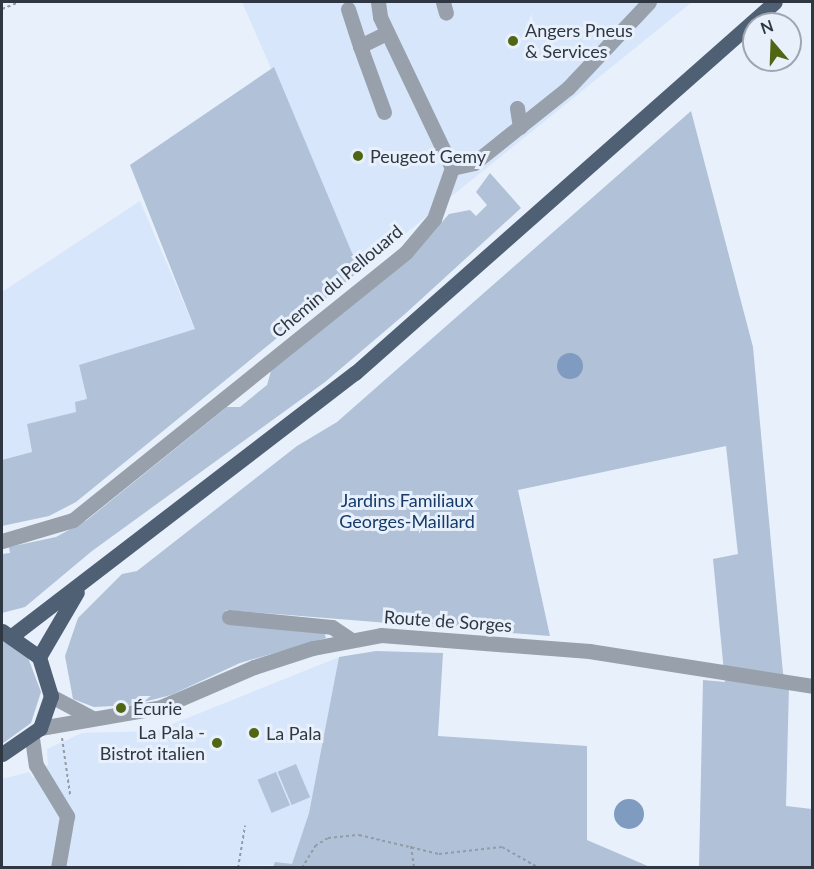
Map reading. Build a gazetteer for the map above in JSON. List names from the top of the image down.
{
  "streets": {
    "street": ["Chemin du Pellouard", "Route de Sorges"]
  },
  "parks": ["Jardins Familiaux Georges-Maillard"],
  "places": [
    "Angers Pneus & Services",
    "Peugeot Gemy",
    "Écurie",
    "La Pala",
    "La Pala - Bistrot italien"
  ],
  "north": "top"
}
